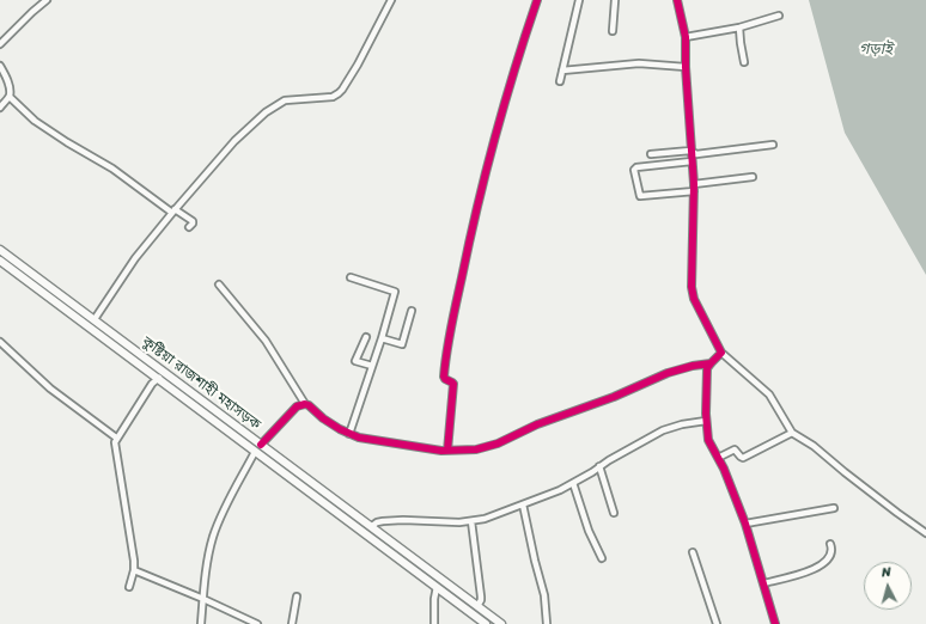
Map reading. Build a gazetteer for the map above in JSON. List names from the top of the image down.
{
  "streets": {
    "highway": ["কুষ্টিয়া রাজশাহী মহাসড়ক"]
  },
  "water": ["গড়াই"],
  "north": "top"
}
